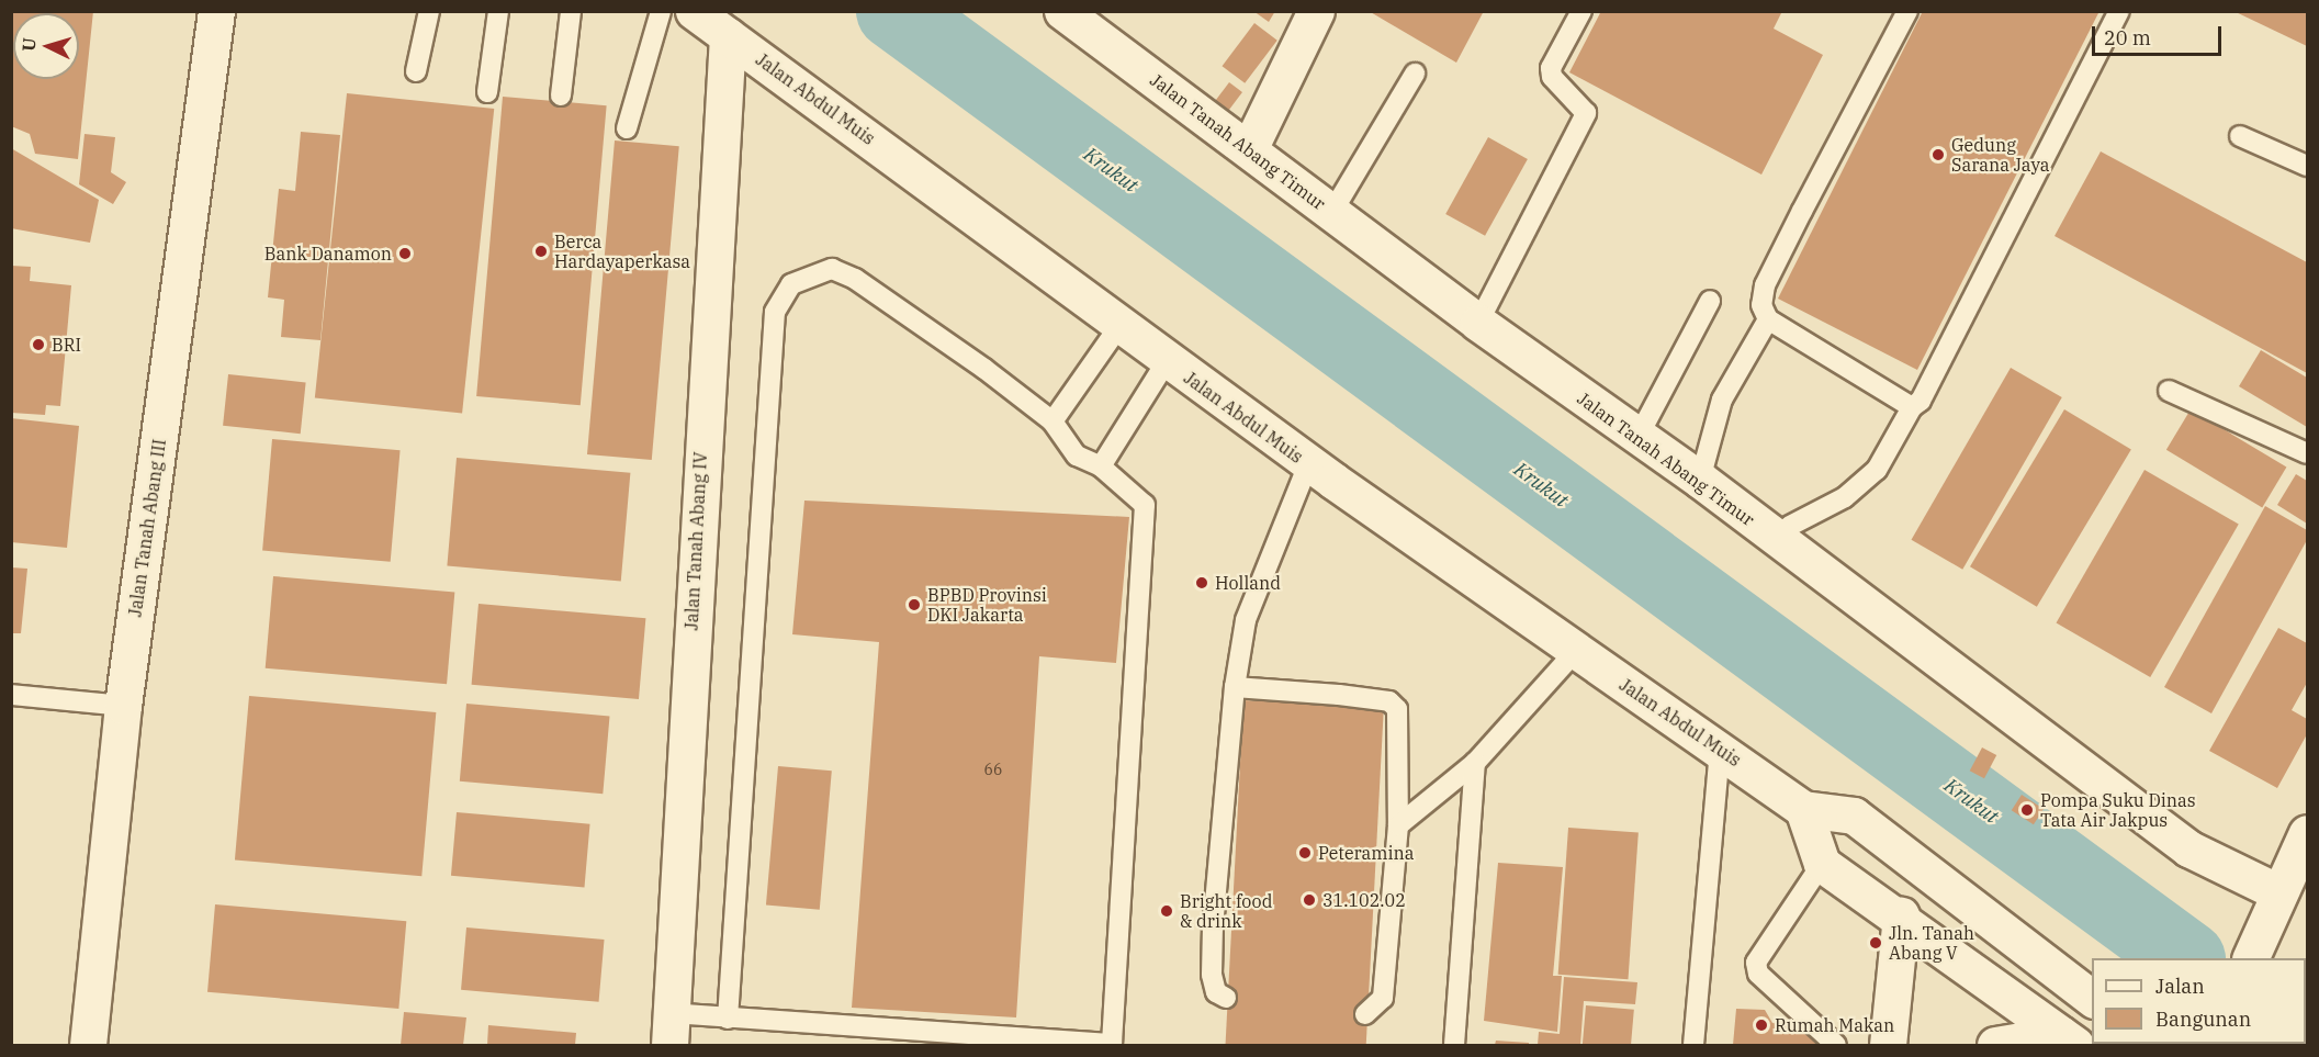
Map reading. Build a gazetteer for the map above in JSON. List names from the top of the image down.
{
  "streets": {
    "street": [
      "Jalan Abdul Muis",
      "Jalan Tanah Abang Timur",
      "Jalan Tanah Abang III",
      "Jalan Tanah Abang IV"
    ]
  },
  "crossings": [
    ["Jalan Abdul Muis", "Jalan Tanah Abang IV"]
  ],
  "water": ["Krukut"],
  "places": [
    "Gedung Sarana Jaya",
    "Berca Hardayaperkasa",
    "Bank Danamon",
    "BRI",
    "Holland",
    "BPBD Provinsi DKI Jakarta",
    "Pompa Suku Dinas Tata Air Jakpus",
    "Peteramina",
    "31.102.02",
    "Bright food & drink",
    "Jln. Tanah Abang V",
    "Rumah Makan"
  ],
  "house_numbers": ["66"],
  "legend": ["Jalan", "Bangunan"],
  "scale_bar": "20 m",
  "north": "left"
}
